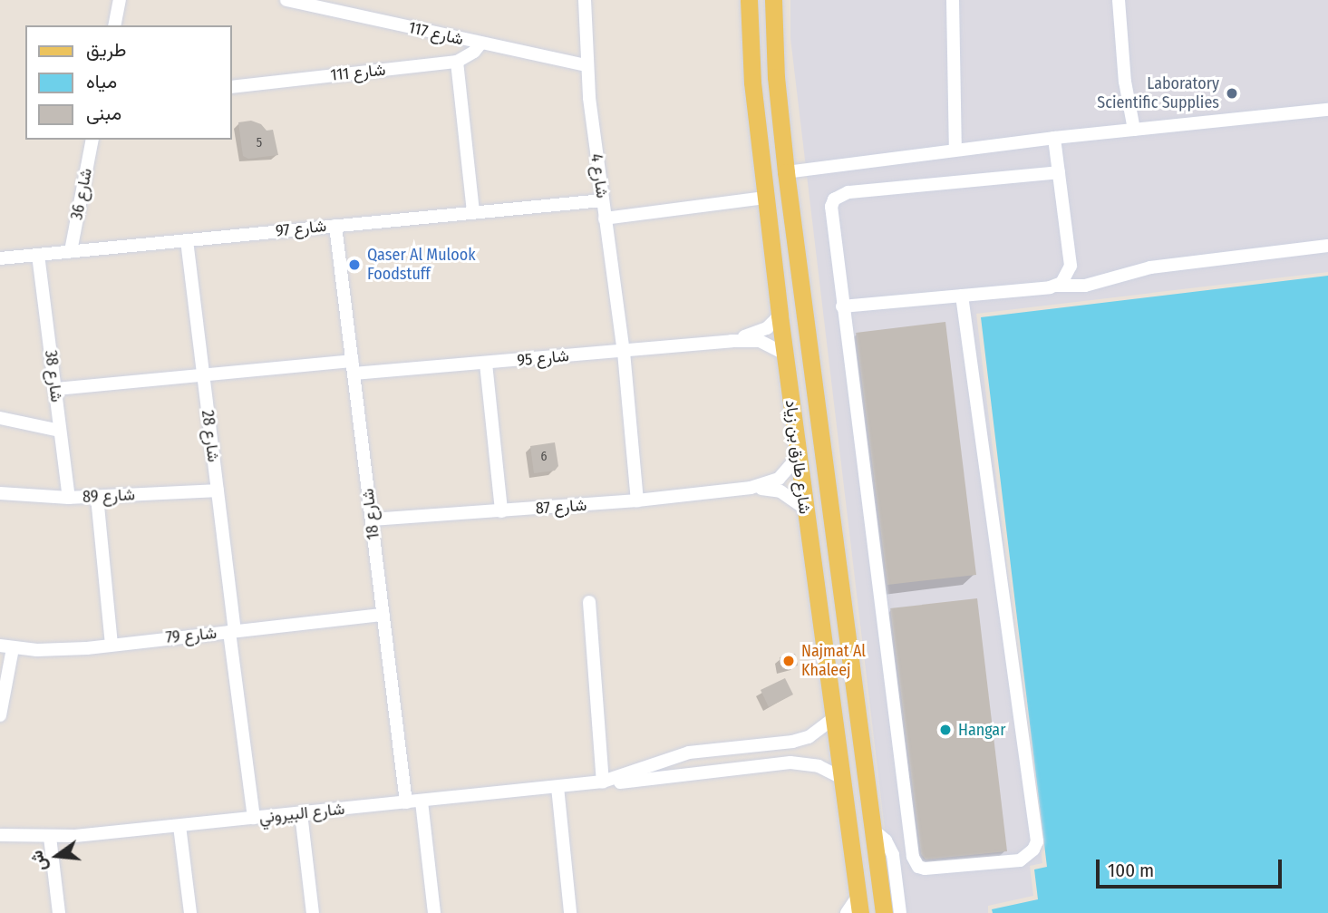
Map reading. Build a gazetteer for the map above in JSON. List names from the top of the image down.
{
  "streets": {
    "main road": ["شارع طارق بن زياد"],
    "street": [
      "شارع 117",
      "شارع 111",
      "شارع 4",
      "شارع 36",
      "شارع 97",
      "شارع 95",
      "شارع 38",
      "شارع 28",
      "شارع 89",
      "شارع 87",
      "شارع 18",
      "شارع 79",
      "شارع البيروني"
    ]
  },
  "crossings": [
    ["شارع 117", "شارع 4"],
    ["شارع 4", "شارع 97"],
    ["شارع 4", "شارع 95"],
    ["شارع 4", "شارع 87"],
    ["شارع 36", "شارع 97"],
    ["شارع 97", "شارع 38"],
    ["شارع 97", "شارع 28"],
    ["شارع 97", "شارع 18"],
    ["شارع 95", "شارع 28"],
    ["شارع 95", "شارع طارق بن زياد"],
    ["شارع 95", "شارع 18"],
    ["شارع 38", "شارع 89"],
    ["شارع 28", "شارع 89"],
    ["شارع 28", "شارع 79"],
    ["شارع 28", "شارع البيروني"],
    ["شارع طارق بن زياد", "شارع 87"],
    ["شارع طارق بن زياد", "شارع البيروني"],
    ["شارع 87", "شارع 18"],
    ["شارع 18", "شارع 79"],
    ["شارع 18", "شارع البيروني"]
  ],
  "places": [
    "Laboratory Scientific Supplies",
    "Qaser Al Mulook Foodstuff",
    "Najmat Al Khaleej",
    "Hangar"
  ],
  "house_numbers": ["5", "6"],
  "legend": ["طريق", "مياه", "مبنى"],
  "scale_bar": "100 m",
  "north": "left"
}
